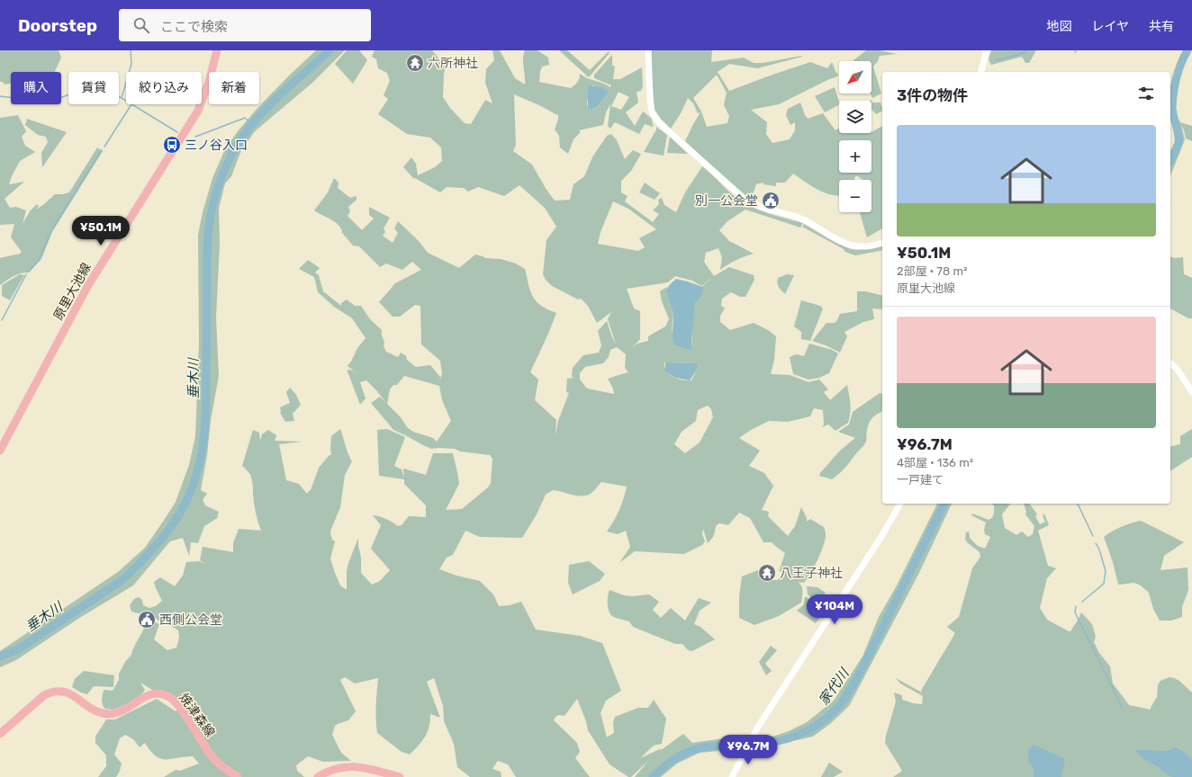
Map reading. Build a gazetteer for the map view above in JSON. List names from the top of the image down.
{
  "streets": {
    "main road": ["原里大池線", "焼津森線"]
  },
  "water": ["垂木川", "家代川"],
  "places": {
    "temple": ["六所神社", "八王子神社"],
    "bus stop": ["三ノ谷入口"],
    "public building": ["別一公会堂", "西側公会堂"]
  },
  "north": "bottom left",
  "page": {
    "header": "Doorstep",
    "search": "ここで検索",
    "nav": ["地図", "レイヤ", "共有"],
    "map_buttons": ["+", "−"],
    "chip": [
      "購入",
      "賃貸",
      "絞り込み",
      "新着"
    ],
    "heading": "3件の物件",
    "list": [
      {
        "name": "¥50.1M",
        "note": "2部屋 · 78 m² · 原里大池線"
      },
      {
        "name": "¥96.7M",
        "note": "4部屋 · 136 m² · 一戸建て"
      }
    ],
    "price": ["¥50.1M", "¥104M", "¥96.7M"]
  }
}
